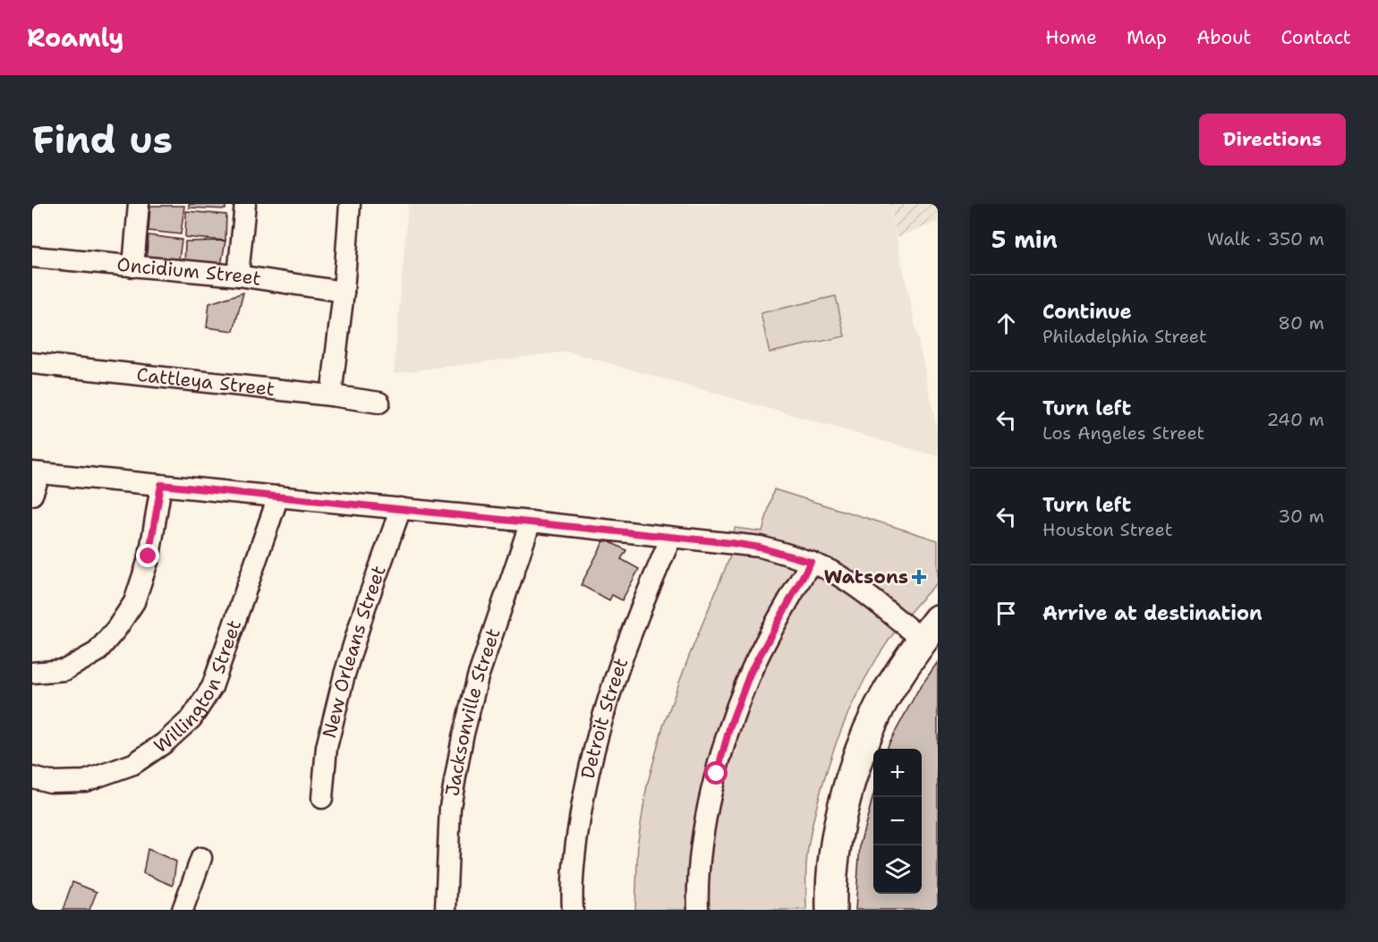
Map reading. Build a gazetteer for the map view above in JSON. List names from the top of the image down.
{
  "streets": {
    "street": [
      "Oncidium Street",
      "Cattleya Street",
      "New Orleans Street",
      "Willington Street",
      "Jacksonville Street",
      "Detroit Street"
    ]
  },
  "places": {
    "health": ["Watsons"]
  },
  "page": {
    "header": "Roamly",
    "nav": [
      "Home",
      "Map",
      "About",
      "Contact"
    ],
    "buttons": "Directions",
    "title": "Find us",
    "heading": ["5 min", "Walk · 350 m"],
    "list": [
      ["Continue", "Philadelphia Street", "80 m"],
      ["Turn left", "Los Angeles Street", "240 m"],
      ["Turn left", "Houston Street", "30 m"],
      "Arrive at destination"
    ],
    "map_buttons": ["+", "−"]
  }
}
